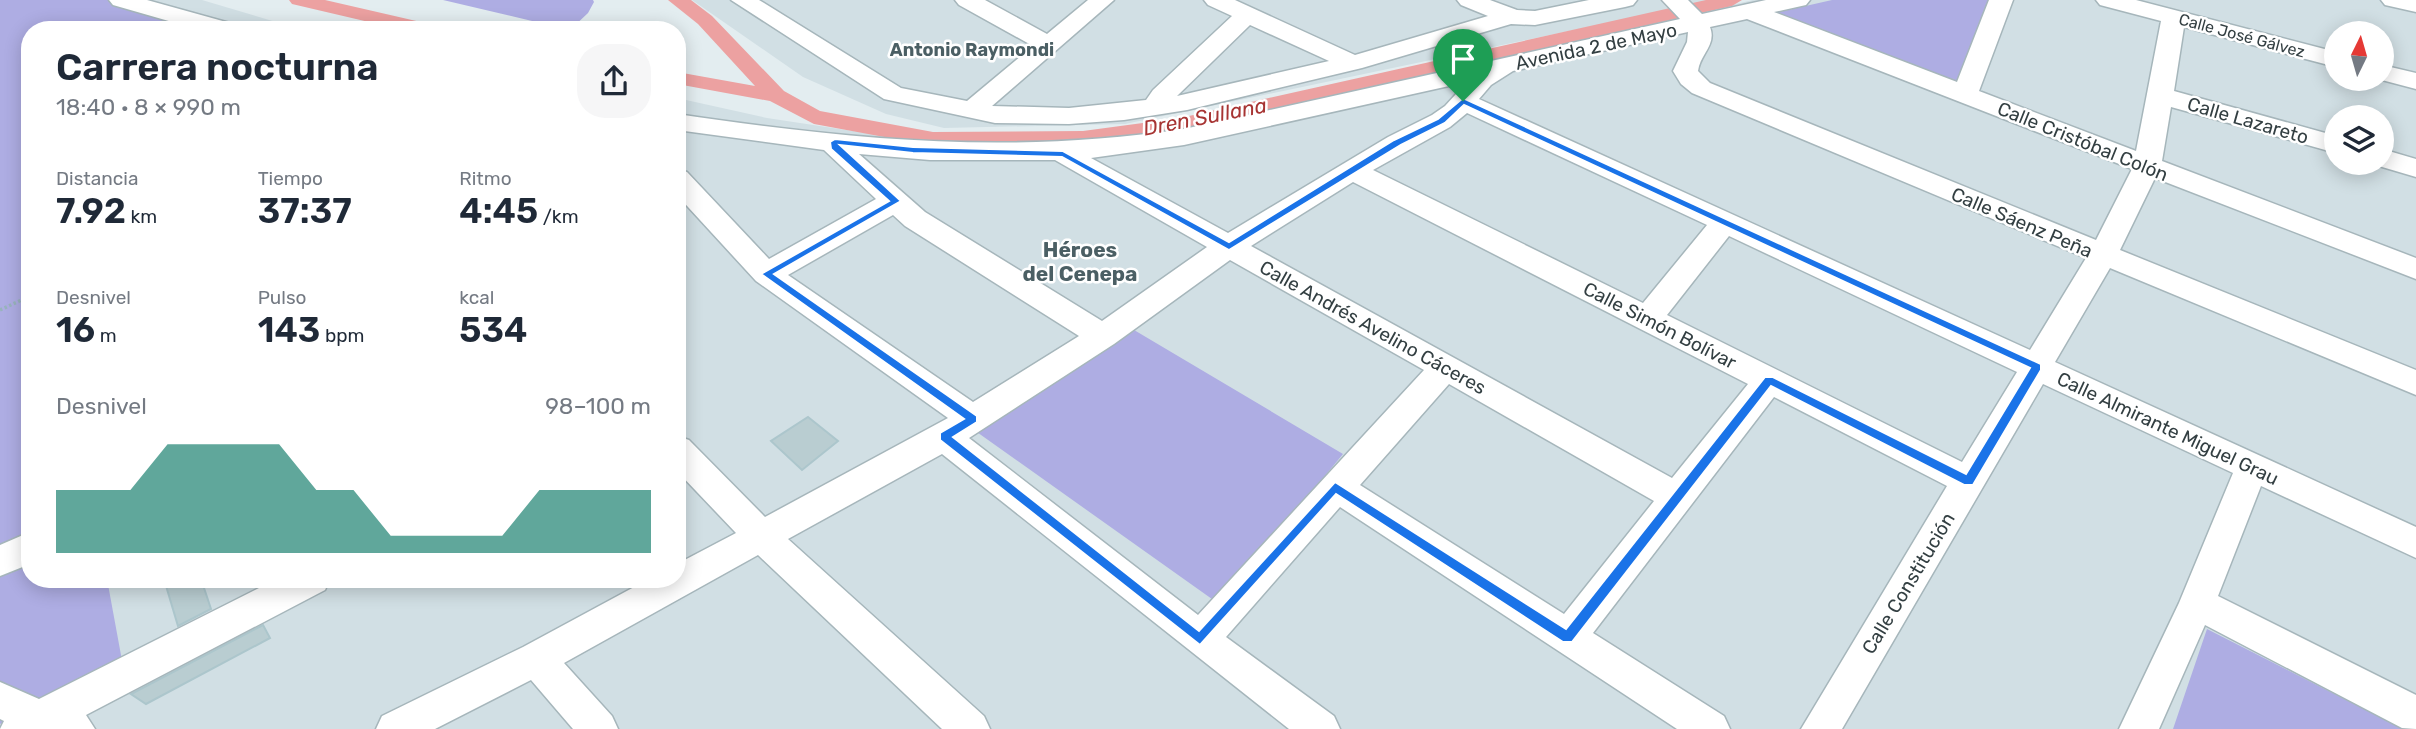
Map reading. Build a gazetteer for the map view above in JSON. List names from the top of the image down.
{
  "streets": {
    "street": [
      "Calle José Gálvez",
      "Avenida 2 de Mayo",
      "Calle Lazareto",
      "Calle Cristóbal Colón",
      "Calle Sáenz Peña",
      "Calle Simón Bolívar",
      "Calle Andrés Avelino Cáceres",
      "Calle Almirante Miguel Grau",
      "Calle Constitución"
    ]
  },
  "crossings": [
    ["Calle José Gálvez", "Calle Constitución"],
    ["Avenida 2 de Mayo", "Calle Cristóbal Colón"],
    ["Avenida 2 de Mayo", "Calle Sáenz Peña"],
    ["Avenida 2 de Mayo", "Calle Andrés Avelino Cáceres"],
    ["Calle Lazareto", "Calle Constitución"],
    ["Calle Cristóbal Colón", "Calle Constitución"],
    ["Calle Sáenz Peña", "Calle Constitución"],
    ["Calle Simón Bolívar", "Calle Constitución"],
    ["Calle Almirante Miguel Grau", "Calle Constitución"]
  ],
  "districts": ["Antonio Raymondi", "Héroes del Cenepa"],
  "water": ["Dren Sullana"],
  "north": "top",
  "page": {
    "heading": ["Carrera nocturna", "18:40 · 8 × 990 m"],
    "stats": [
      ["Distancia", "7.92 km"],
      ["Tiempo", "37:37"],
      ["Ritmo", "4:45 /km"],
      ["Desnivel", "16 m"],
      ["Pulso", "143 bpm"],
      ["kcal", "534"]
    ],
    "chart": ["Desnivel", "98–100 m"]
  }
}
